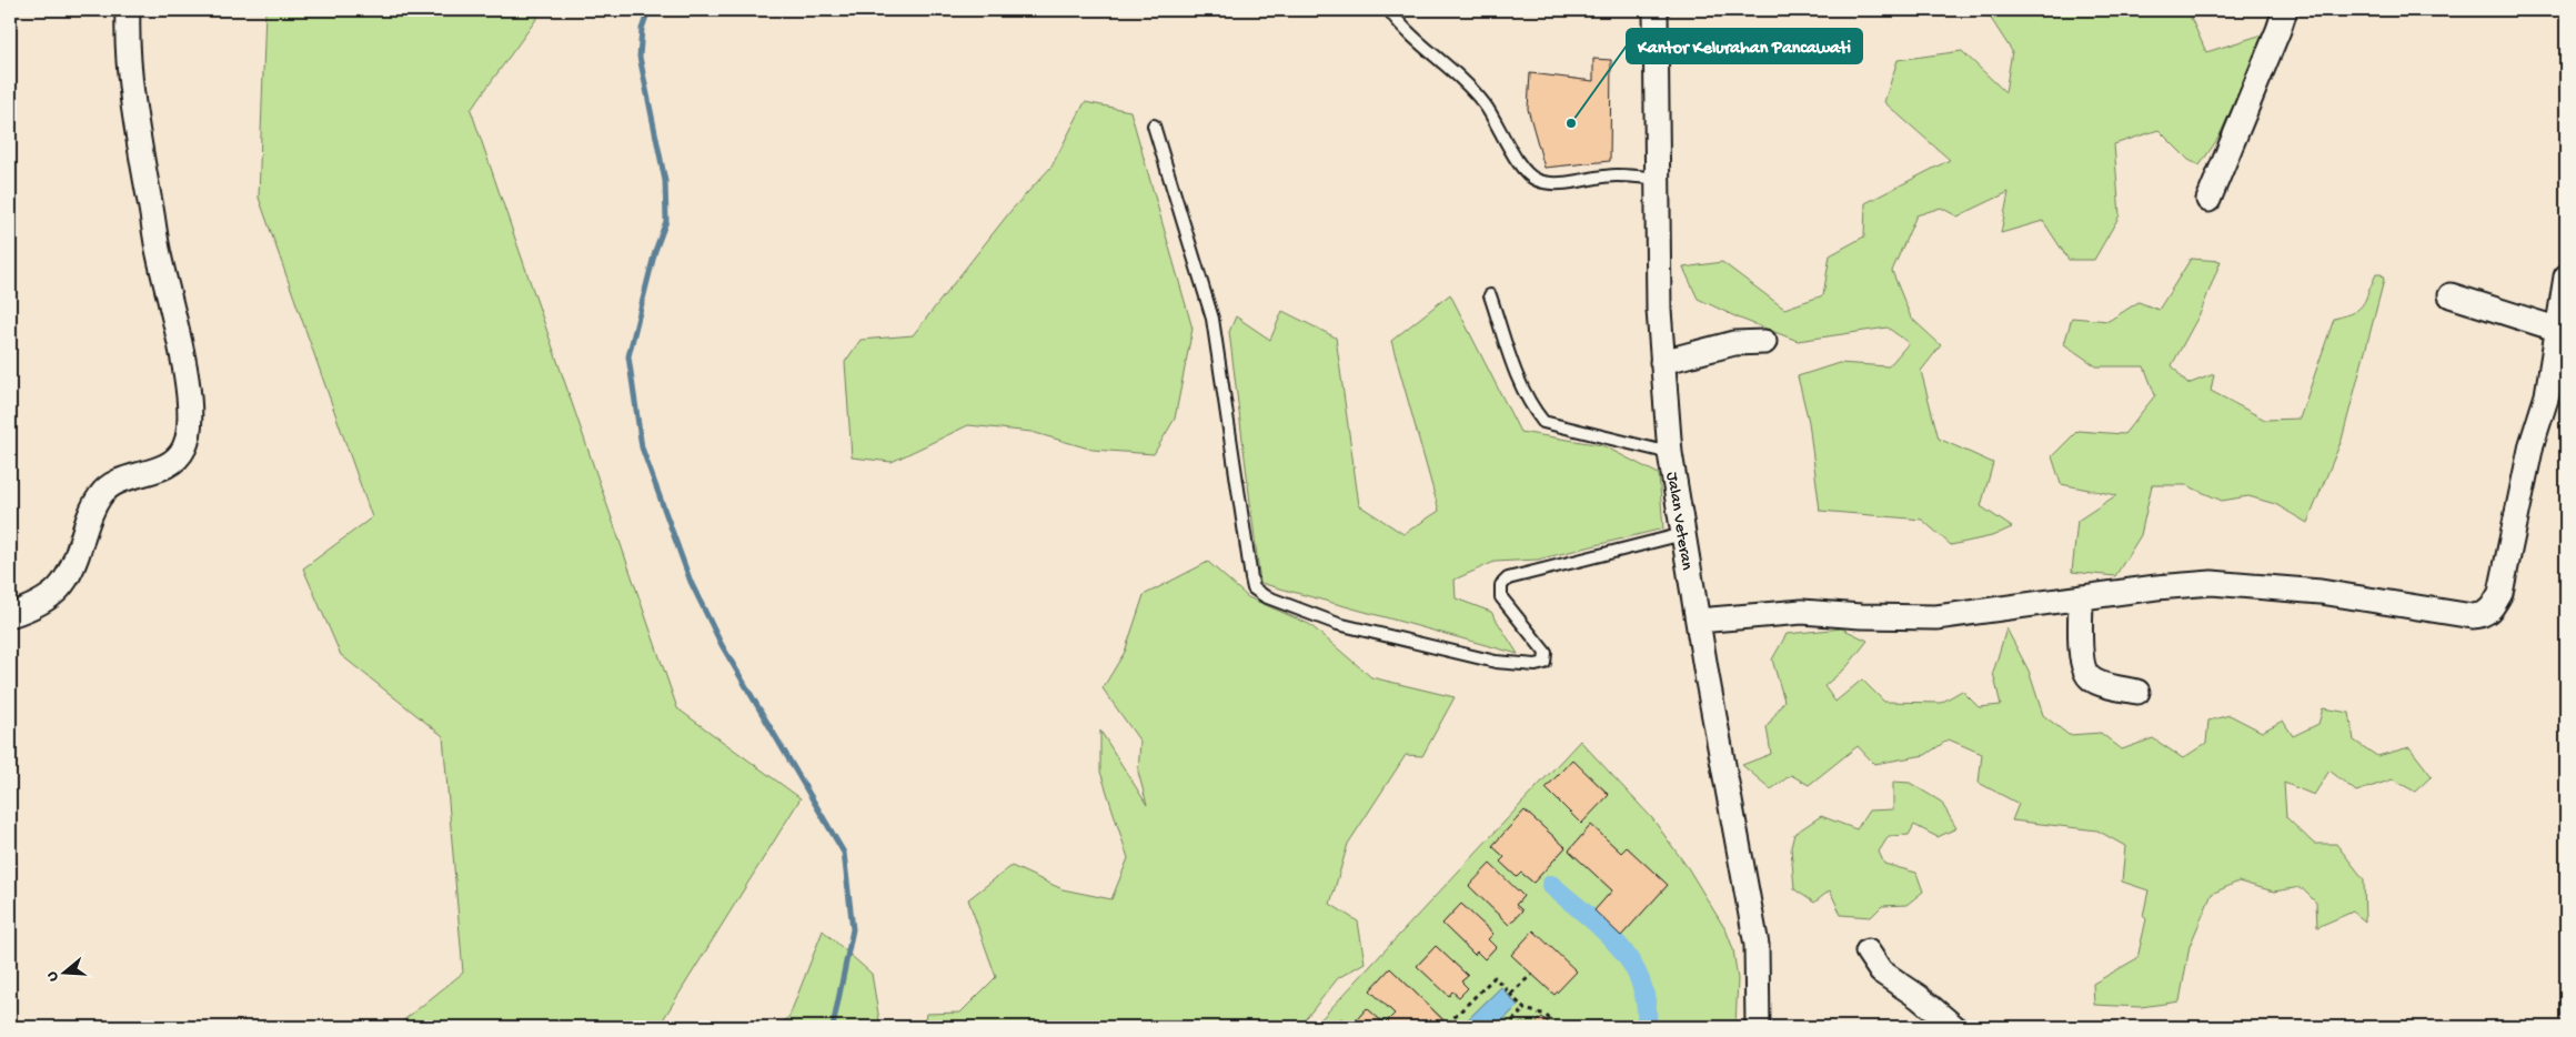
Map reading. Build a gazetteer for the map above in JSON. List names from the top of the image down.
{
  "streets": {
    "street": ["Jalan Veteran"]
  },
  "places": ["Kantor Kelurahan Pancawati"],
  "north": "left"
}
